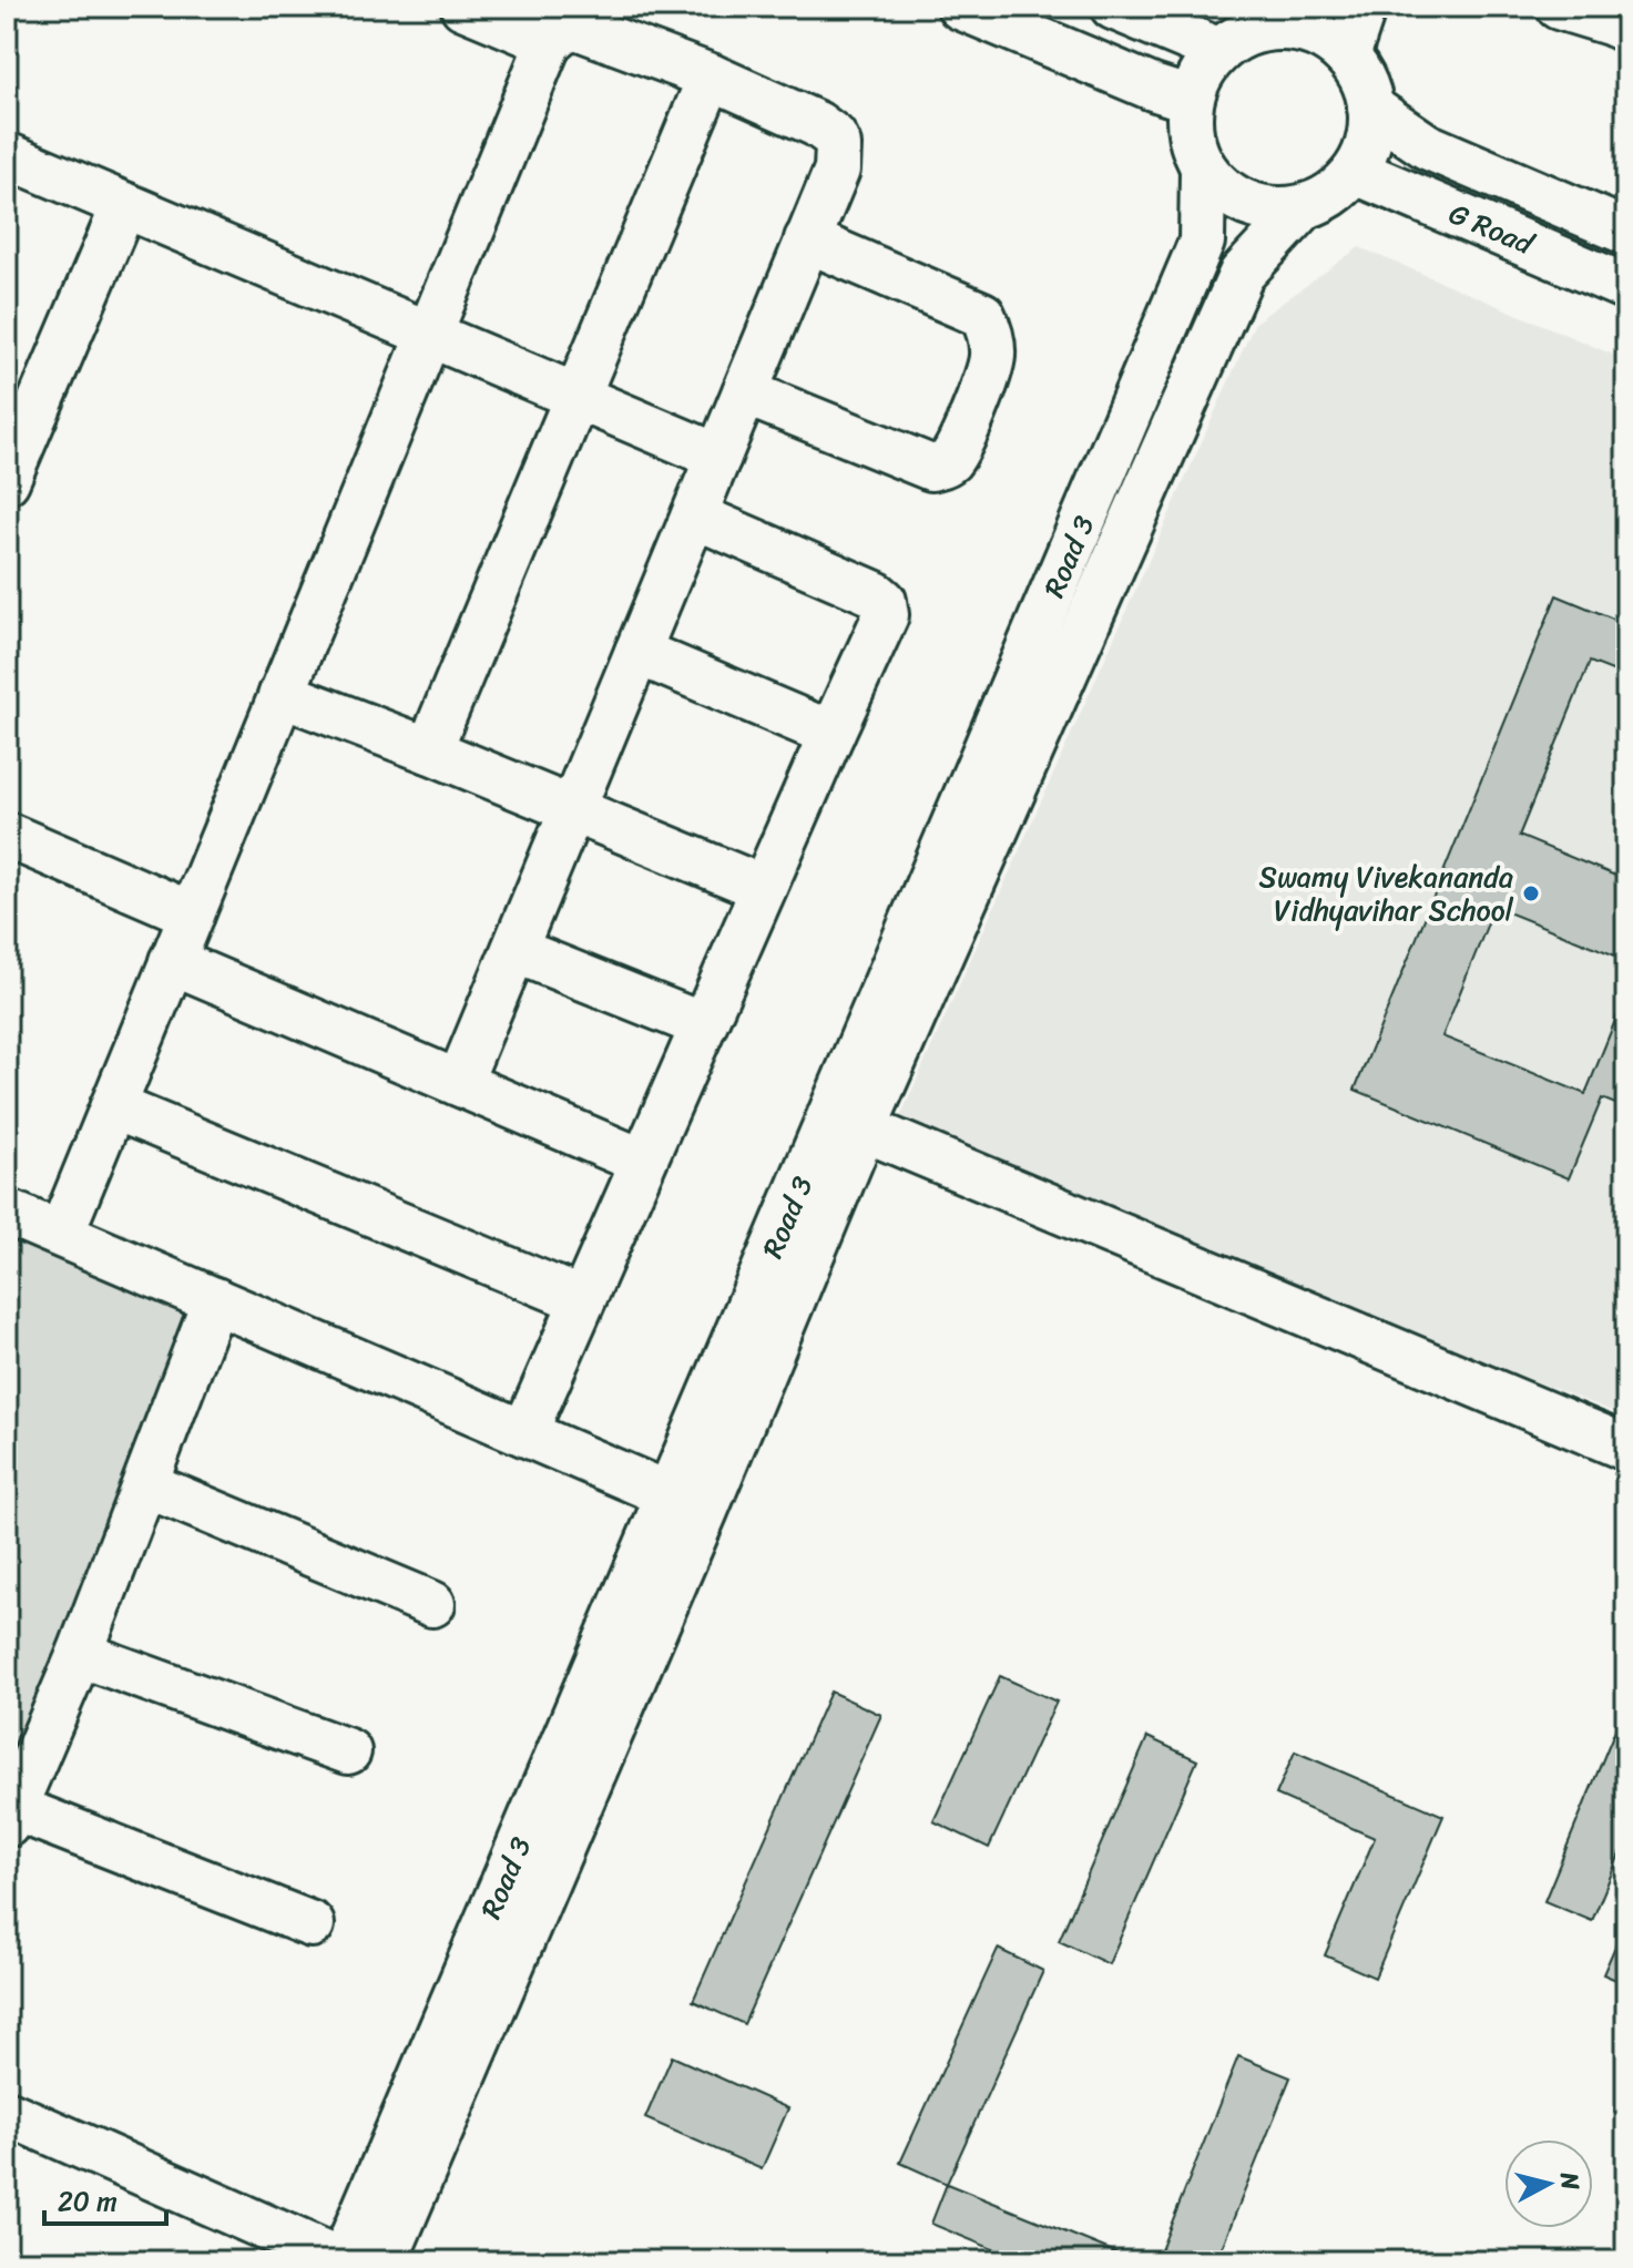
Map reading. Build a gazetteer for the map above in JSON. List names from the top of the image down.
{
  "streets": {
    "street": ["G Road", "Road 3"]
  },
  "crossings": [
    ["G Road", "Road 3"]
  ],
  "places": ["Swamy Vivekananda Vidhyavihar School"],
  "scale_bar": "20 m",
  "north": "right"
}
